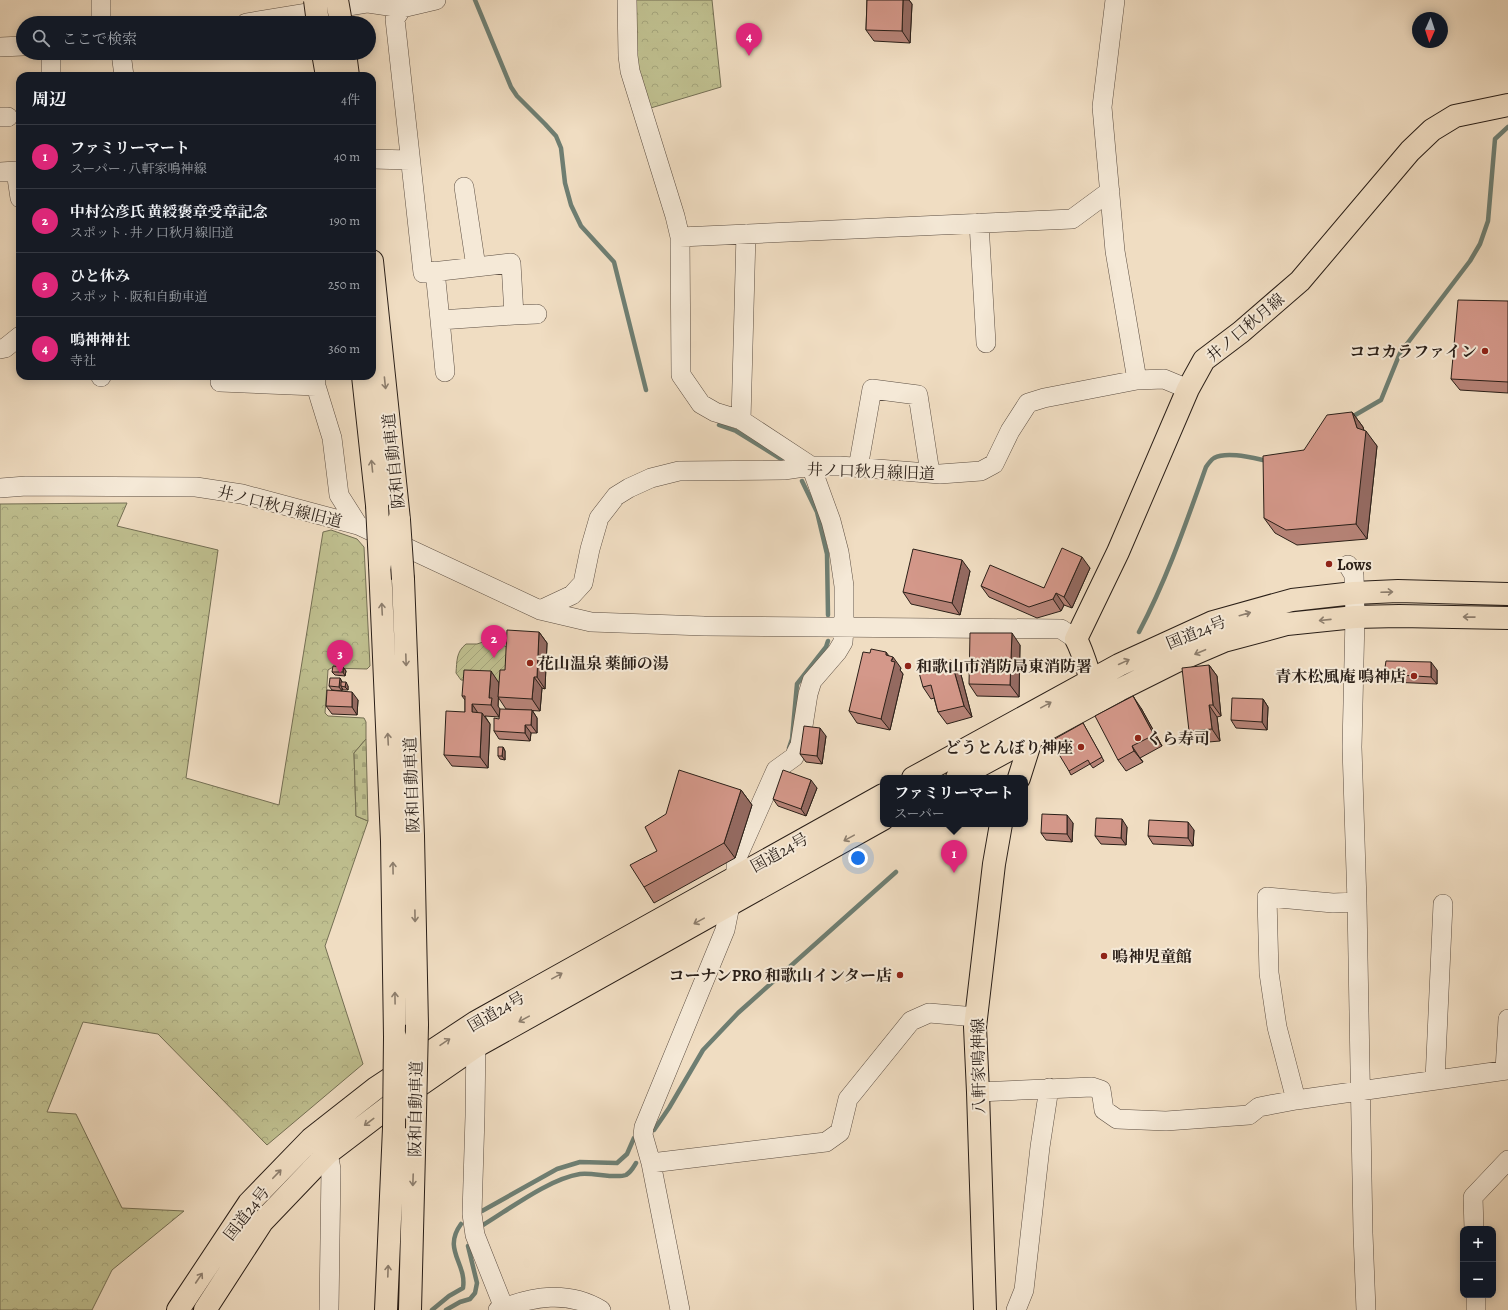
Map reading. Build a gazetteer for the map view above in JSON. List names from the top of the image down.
{
  "streets": {
    "main road": [
      "井ノ口秋月線",
      "阪和自動車道",
      "国道24号",
      "八軒家鳴神線"
    ],
    "street": ["井ノ口秋月線旧道"]
  },
  "crossings": [
    ["井ノ口秋月線", "井ノ口秋月線旧道"]
  ],
  "places": [
    "ココカラファイン",
    "Lows",
    "花山温泉 薬師の湯",
    "和歌山市消防局東消防署",
    "青木松風庵 鳴神店",
    "くら寿司",
    "どうとんぼり神座",
    "嗚神児童館",
    "コーナンPRO 和歌山インター店"
  ],
  "north": "bottom",
  "page": {
    "search": "ここで検索",
    "pins": [
      "4",
      "2",
      "3",
      "1"
    ],
    "heading": ["周辺", "4件"],
    "list": [
      {
        "mark": "1",
        "name": "ファミリーマート",
        "note": "スーパー · 八軒家鳴神線",
        "value": "40 m"
      },
      {
        "mark": "2",
        "name": "中村公彦氏 黄綬褒章受章記念",
        "note": "スポット · 井ノ口秋月線旧道",
        "value": "190 m"
      },
      {
        "mark": "3",
        "name": "ひと休み",
        "note": "スポット · 阪和自動車道",
        "value": "250 m"
      },
      {
        "mark": "4",
        "name": "鳴神神社",
        "note": "寺社",
        "value": "360 m"
      }
    ],
    "popup": ["ファミリーマート", "スーパー"],
    "map_buttons": ["+", "−"]
  }
}
